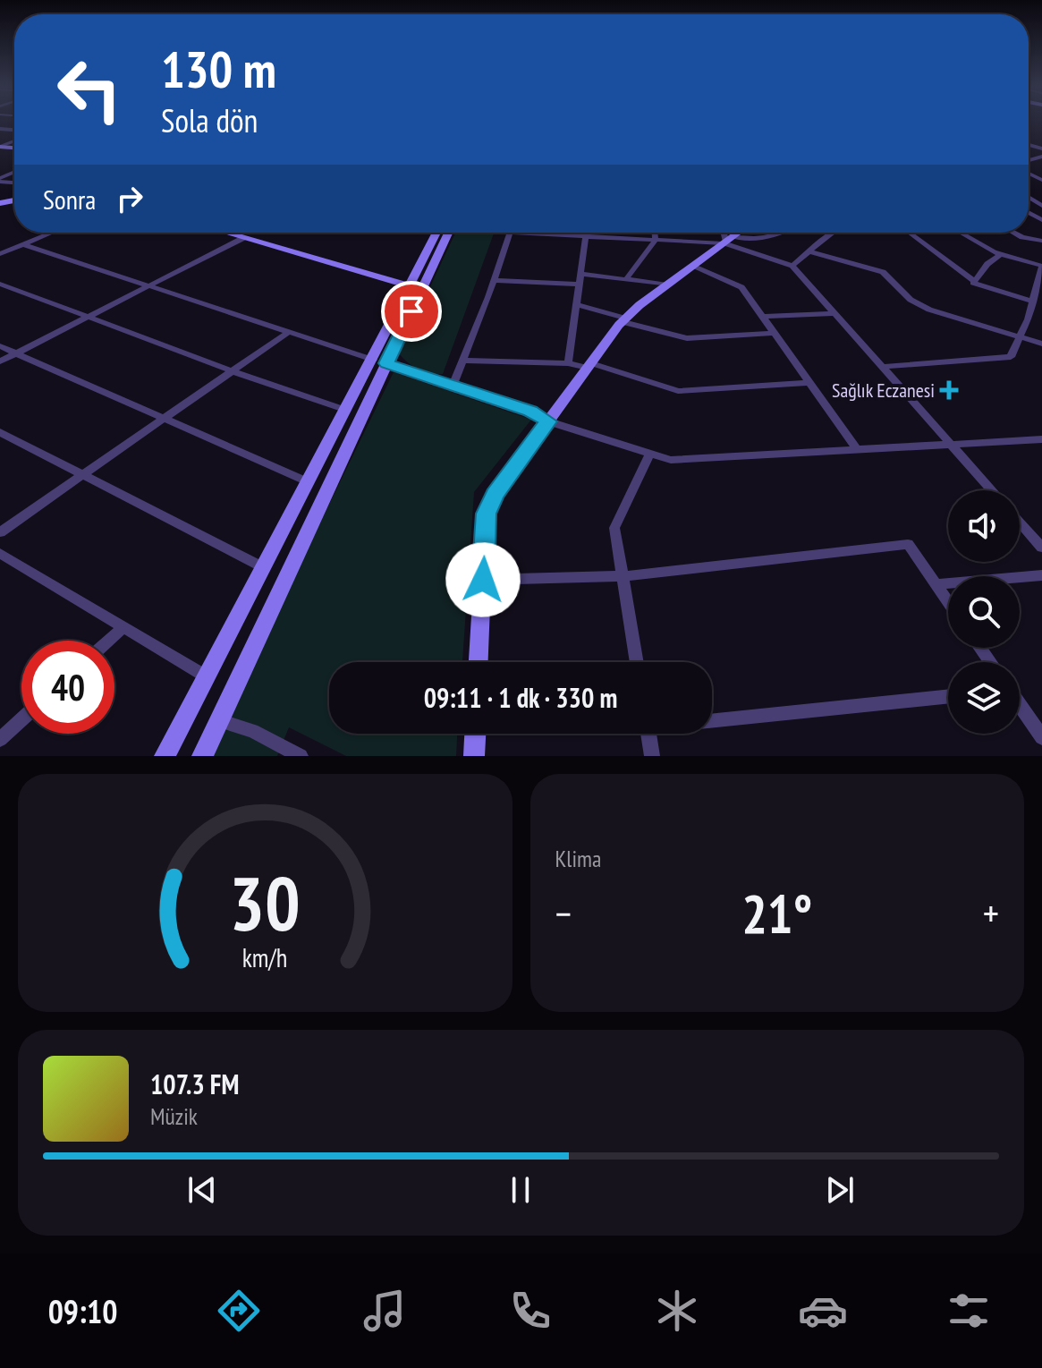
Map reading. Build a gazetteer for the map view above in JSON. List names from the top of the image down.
{
  "places": {
    "health": ["Sağlık Eczanesi"]
  },
  "page": {
    "turn": ["130 m", "Sola dön"],
    "then": "Sonra",
    "limit": "40",
    "trip": "09:11 · 1 dk · 330 m",
    "tile": "Klima",
    "heat": ["−", "21°", "+"],
    "song": ["107.3 FM", "Müzik"],
    "tabs": "09:10",
    "gauge": ["30", "km/h"]
  }
}
